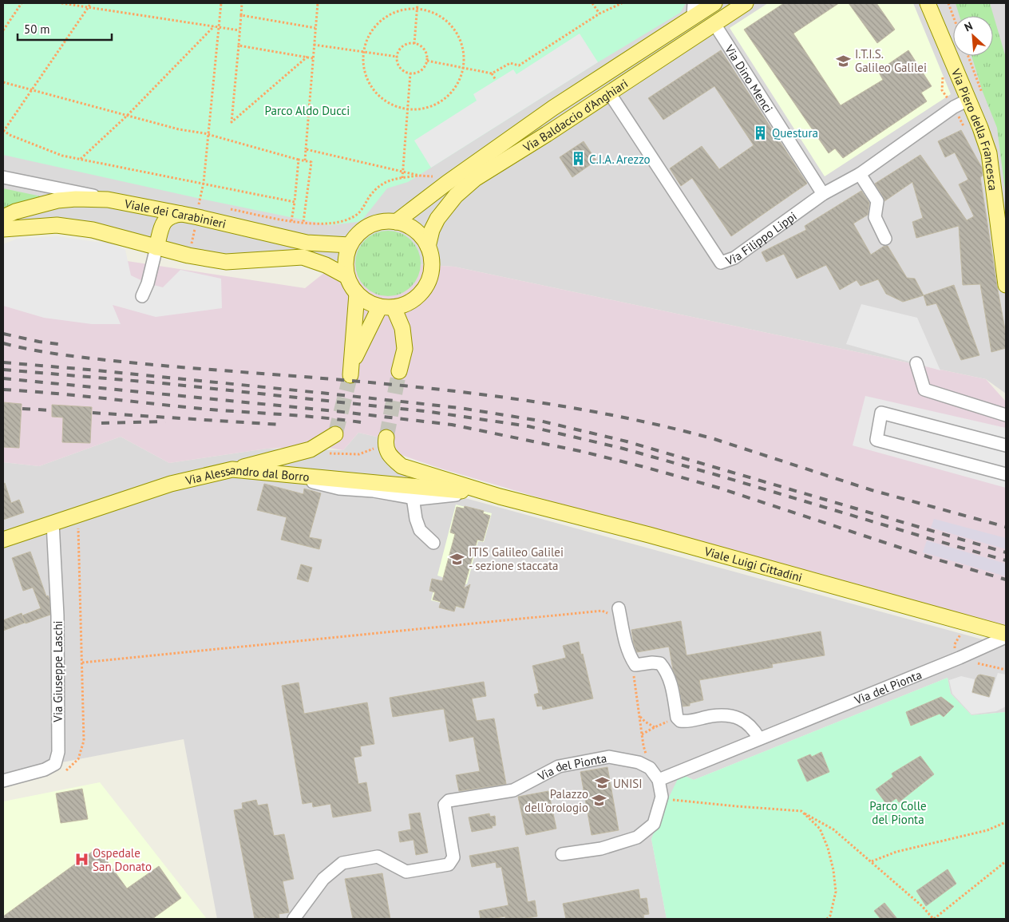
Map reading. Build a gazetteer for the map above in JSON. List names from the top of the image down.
{
  "streets": {
    "main road": [
      "Via Baldaccio d'Anghiari",
      "Via Piero della Francesca",
      "Viale dei Carabinieri",
      "Via Alessandro dal Borro",
      "Viale Luigi Cittadini"
    ],
    "street": [
      "Via Dino Menci",
      "Via Filippo Lippi",
      "Via Giuseppe Laschi",
      "Via del Pionta"
    ]
  },
  "crossings": [
    ["Via Dino Menci", "Via Baldaccio d'Anghiari"],
    ["Via Dino Menci", "Via Filippo Lippi"],
    ["Via Baldaccio d'Anghiari", "Viale dei Carabinieri"],
    ["Via Baldaccio d'Anghiari", "Via Filippo Lippi"],
    ["Via Piero della Francesca", "Via Filippo Lippi"],
    ["Via Alessandro dal Borro", "Viale Luigi Cittadini"],
    ["Via Alessandro dal Borro", "Via Giuseppe Laschi"]
  ],
  "parks": ["Parco Aldo Ducci", "Parco Colle del Pionta"],
  "places": {
    "school or university": [
      "I.T.I.S. Galileo Galilei",
      "ITIS Galileo Galilei - sezione staccata",
      "UNISI",
      "Palazzo dell'orologio"
    ],
    "building": ["Questura", "C.I.A. Arezzo"],
    "hospital": ["Ospedale San Donato"]
  },
  "scale_bar": "50 m",
  "north": "top left"
}
